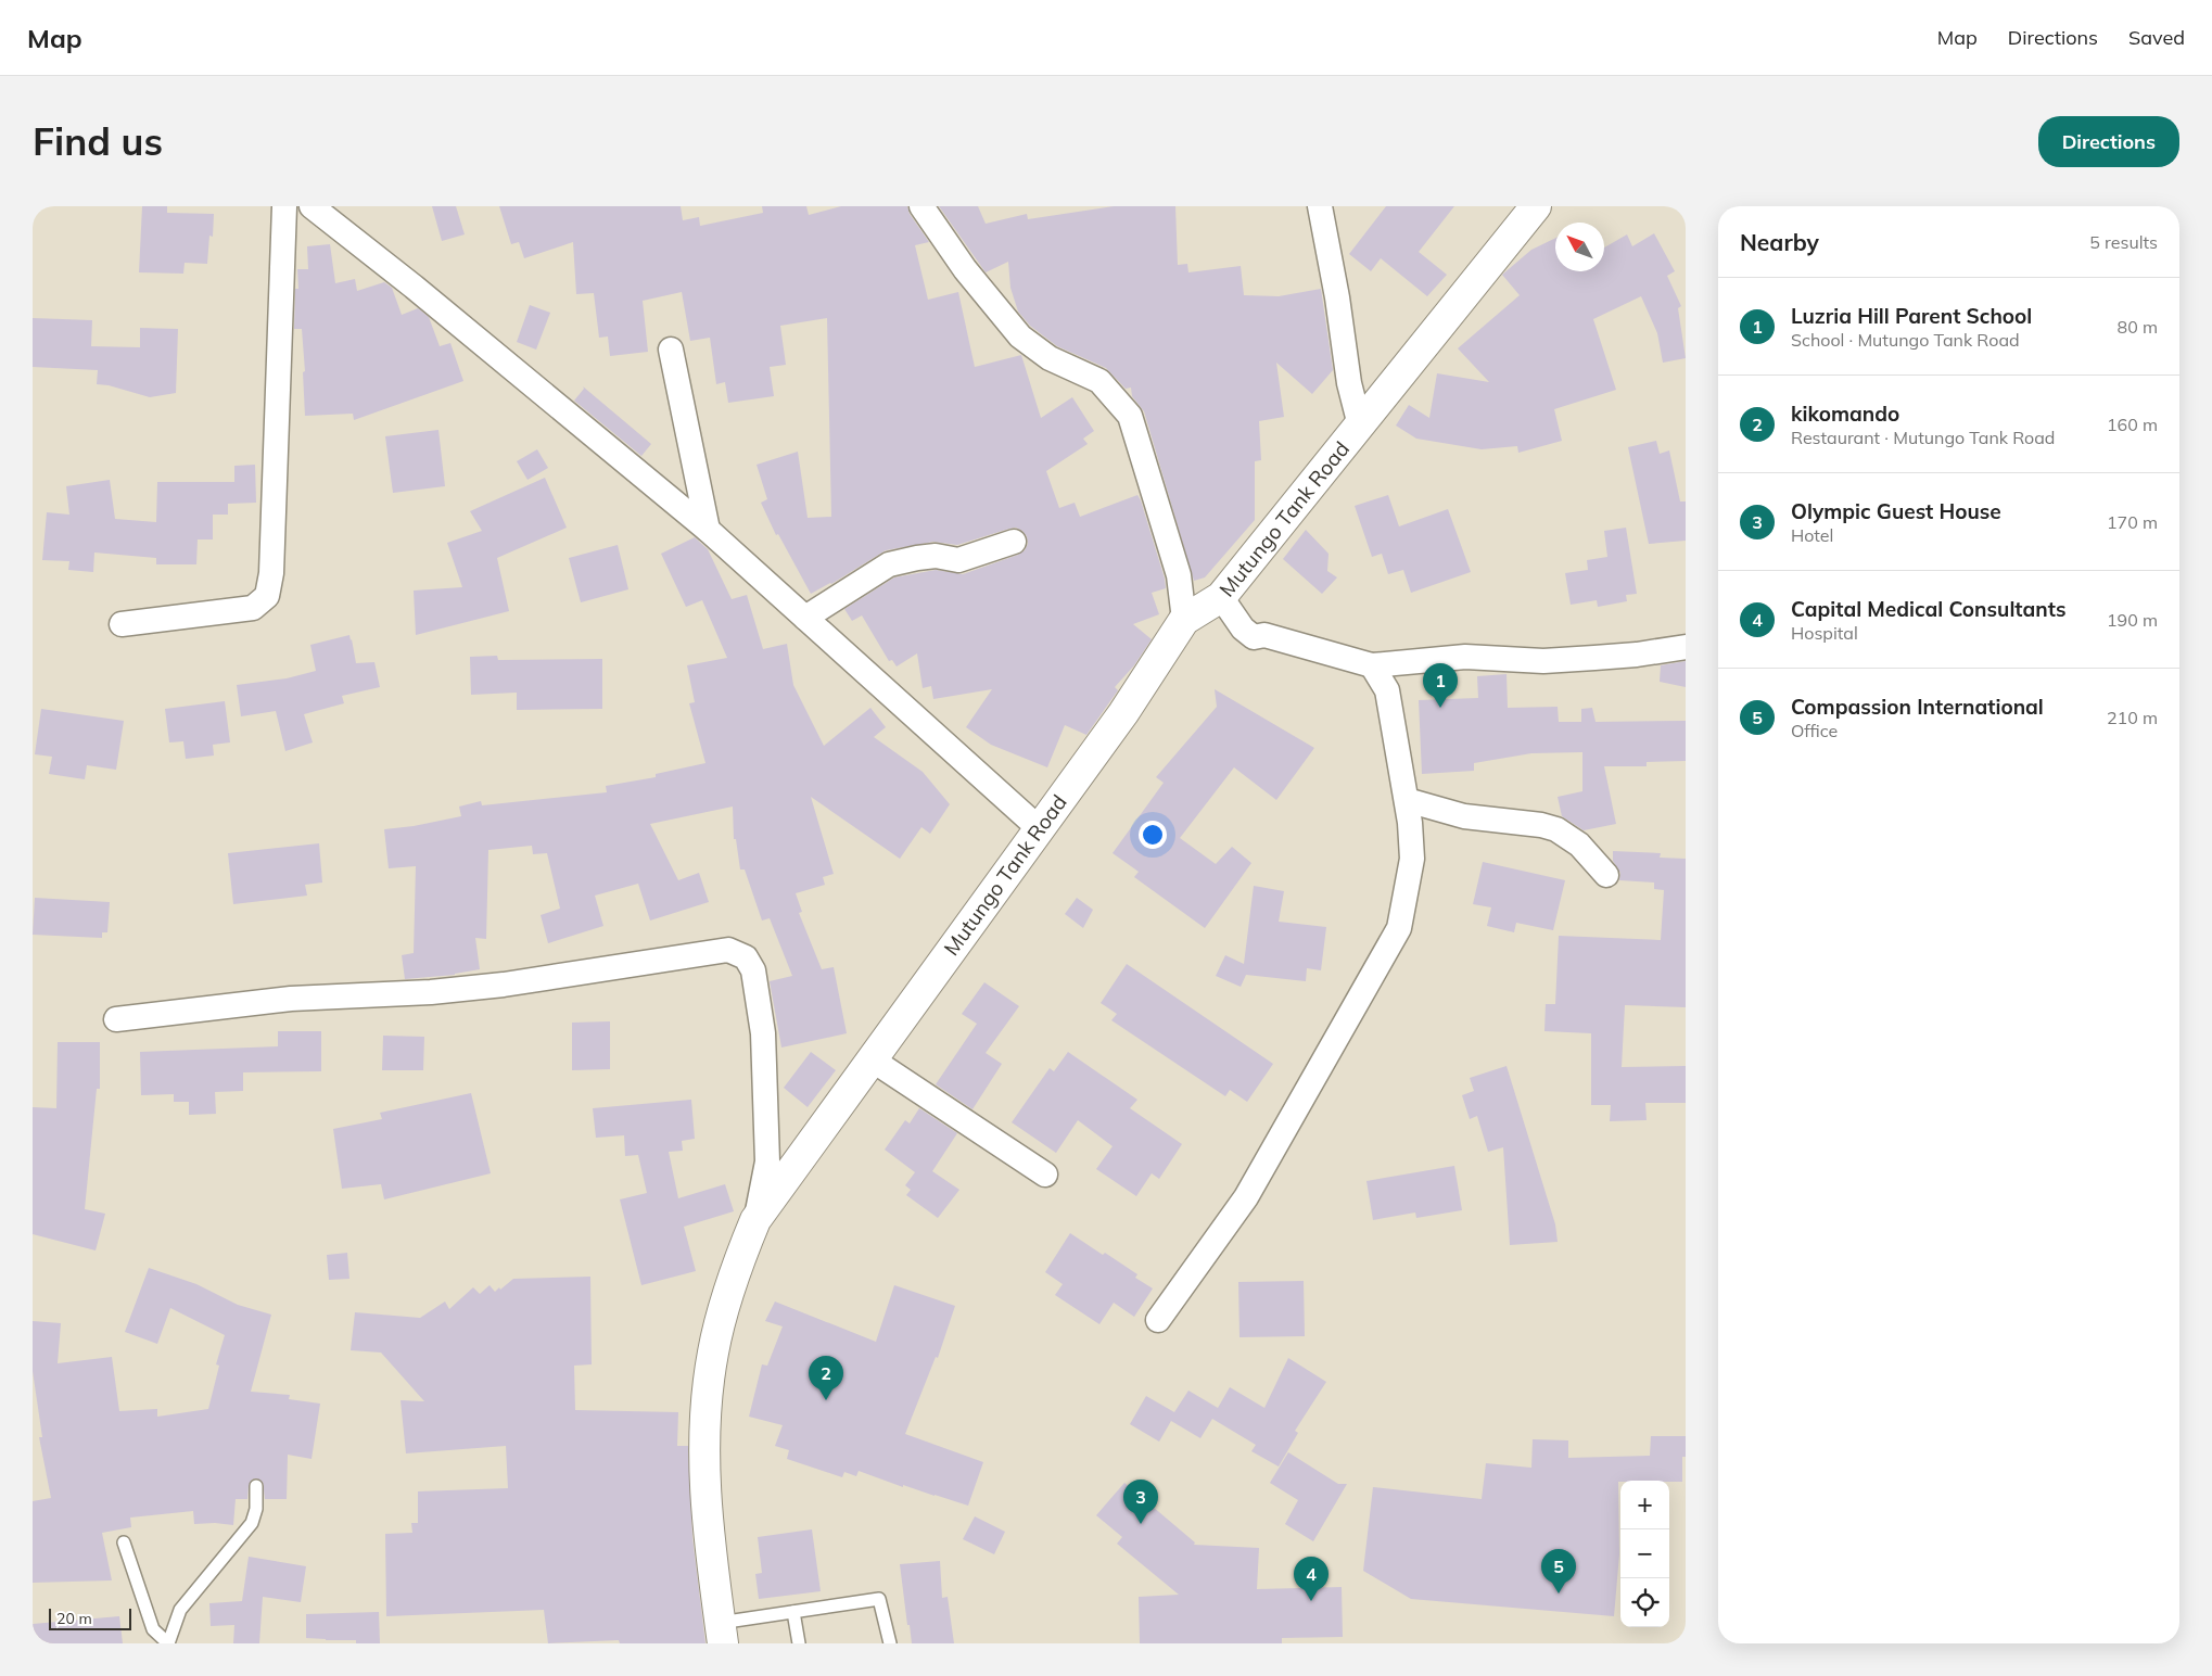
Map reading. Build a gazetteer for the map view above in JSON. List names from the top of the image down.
{
  "streets": {
    "street": ["Mutungo Tank Road"]
  },
  "scale_bar": "20 m",
  "north": "top left",
  "page": {
    "header": "Map",
    "nav": ["Map", "Directions", "Saved"],
    "buttons": "Directions",
    "title": "Find us",
    "heading": ["Nearby", "5 results"],
    "list": [
      {
        "mark": "1",
        "name": "Luzria Hill Parent School",
        "note": "School · Mutungo Tank Road",
        "value": "80 m"
      },
      {
        "mark": "2",
        "name": "kikomando",
        "note": "Restaurant · Mutungo Tank Road",
        "value": "160 m"
      },
      {
        "mark": "3",
        "name": "Olympic Guest House",
        "note": "Hotel",
        "value": "170 m"
      },
      {
        "mark": "4",
        "name": "Capital Medical Consultants",
        "note": "Hospital",
        "value": "190 m"
      },
      {
        "mark": "5",
        "name": "Compassion International",
        "note": "Office",
        "value": "210 m"
      }
    ],
    "pins": [
      "1",
      "2",
      "3",
      "5",
      "4"
    ],
    "map_buttons": ["+", "−"],
    "scale": "20 m"
  }
}
